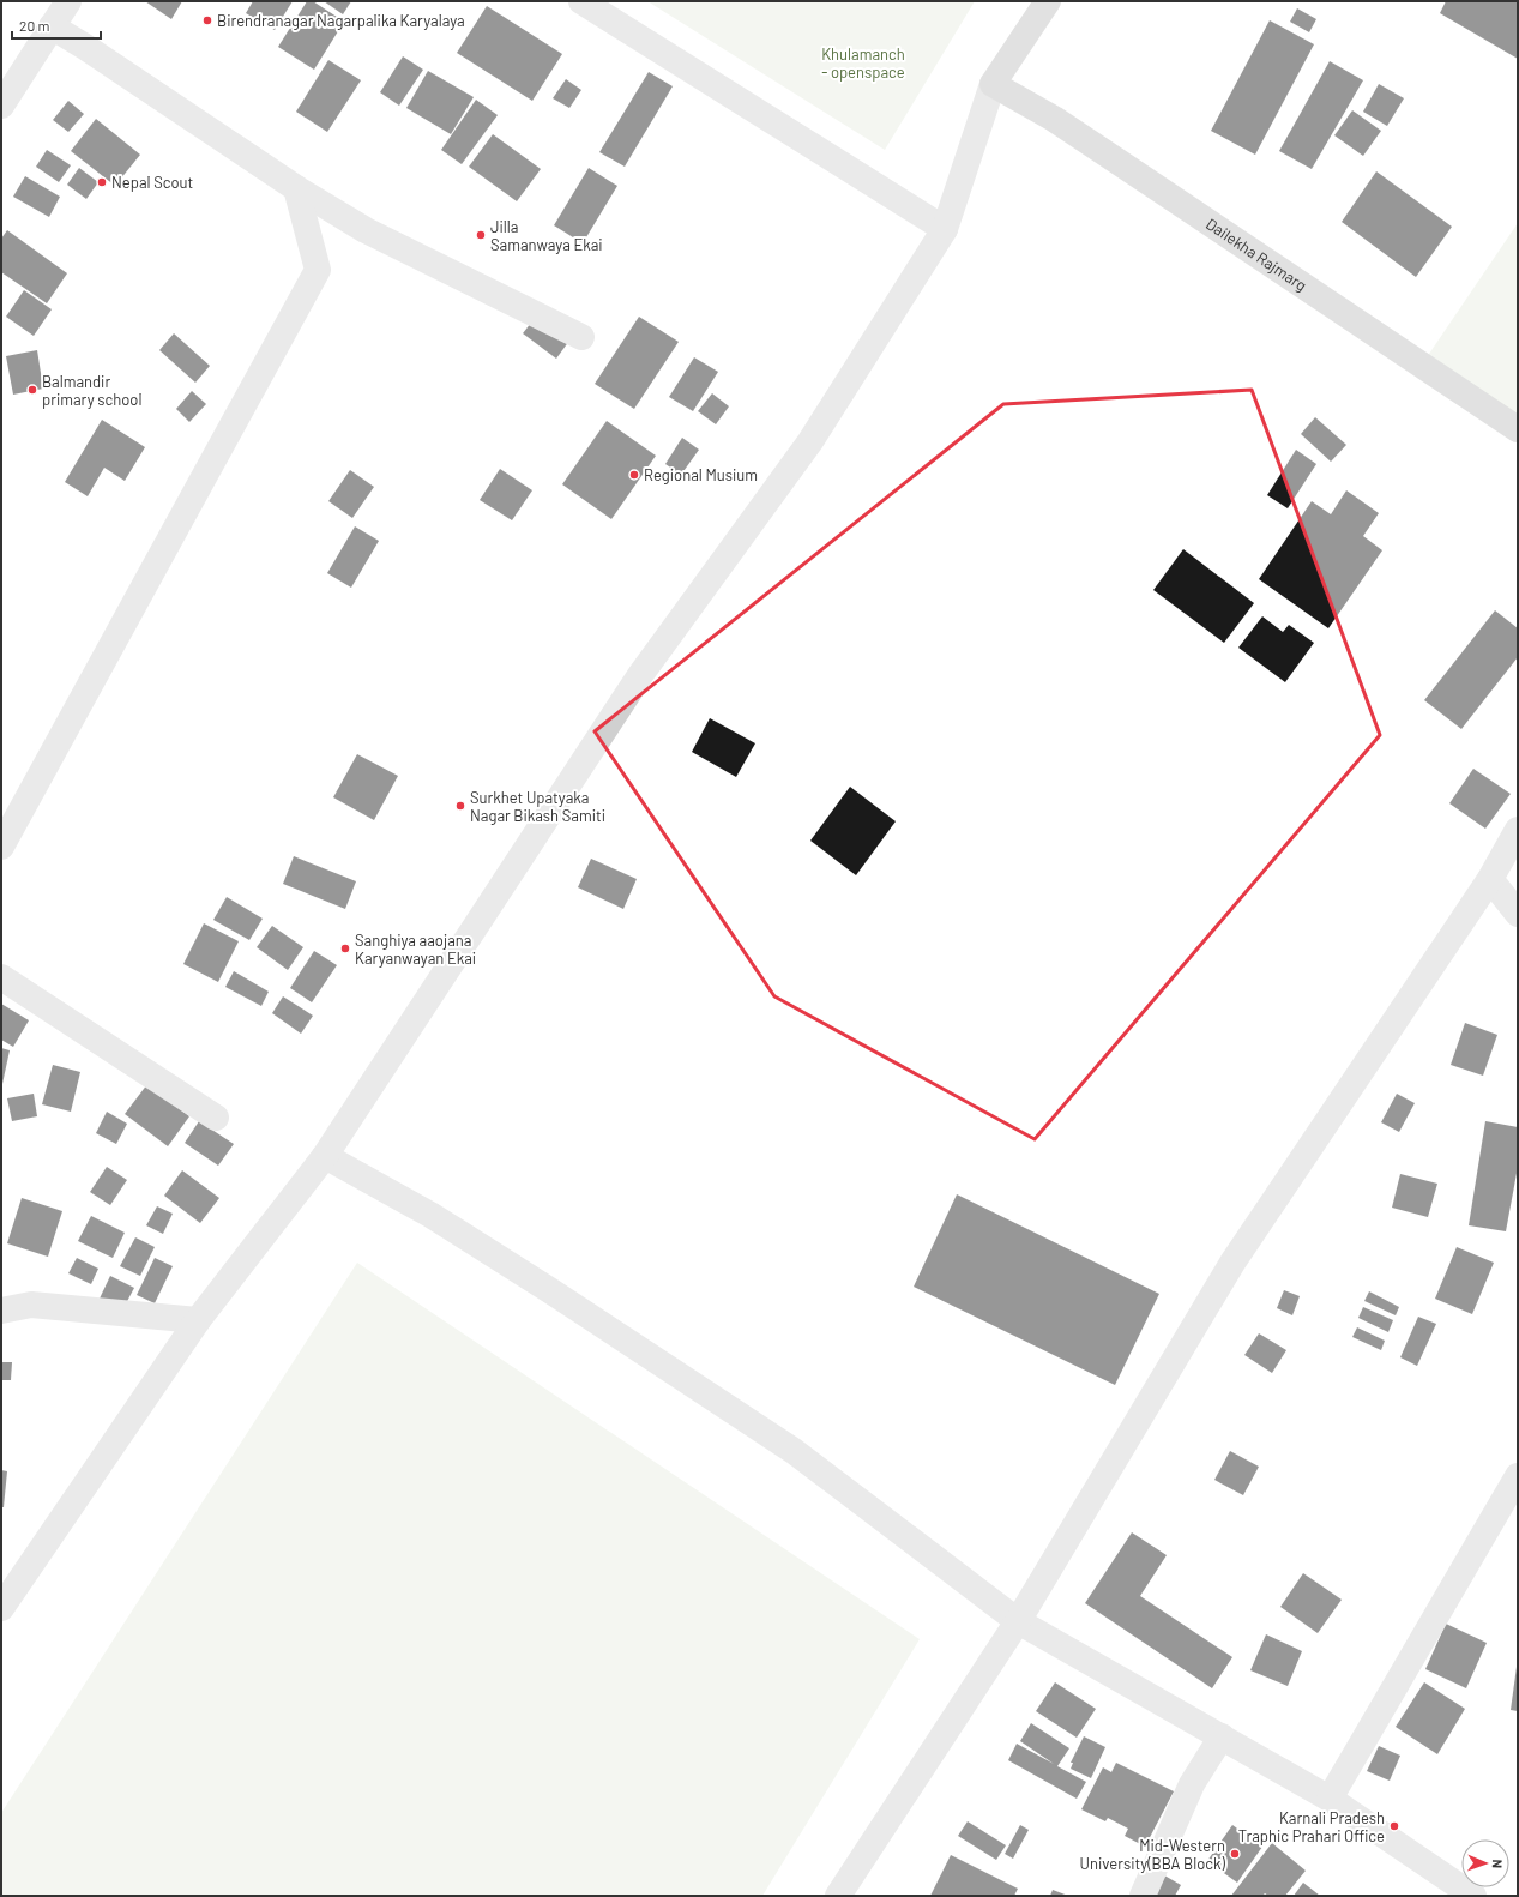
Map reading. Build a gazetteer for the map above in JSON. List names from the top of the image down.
{
  "streets": {
    "main road": ["Dailekha Rajmarg"]
  },
  "parks": ["Khulamanch - openspace"],
  "places": [
    "Birendranagar Nagarpalika Karyalaya",
    "Nepal Scout",
    "Jilla Samanwaya Ekai",
    "Balmandir primary school",
    "Regional Musium",
    "Surkhet Upatyaka Nagar Bikash Samiti",
    "Sanghiya aaojana Karyanwayan Ekai",
    "Karnali Pradesh Traphic Prahari Office",
    "Mid-Western University(BBA Block)"
  ],
  "scale_bar": "20 m",
  "north": "right"
}
